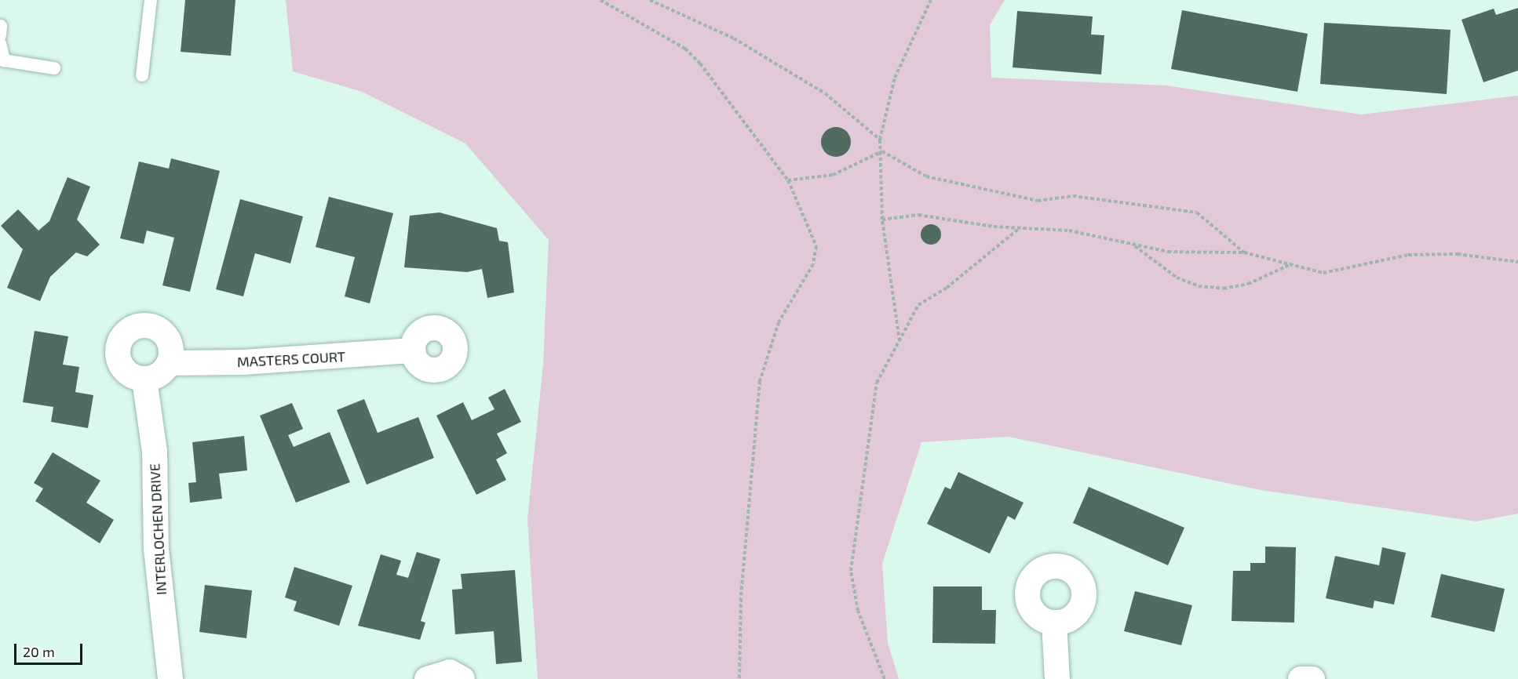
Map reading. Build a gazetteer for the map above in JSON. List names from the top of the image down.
{
  "streets": {
    "street": ["MASTERS COURT", "INTERLOCHEN DRIVE"]
  },
  "crossings": [
    ["MASTERS COURT", "INTERLOCHEN DRIVE"]
  ],
  "scale_bar": "20 m"
}
